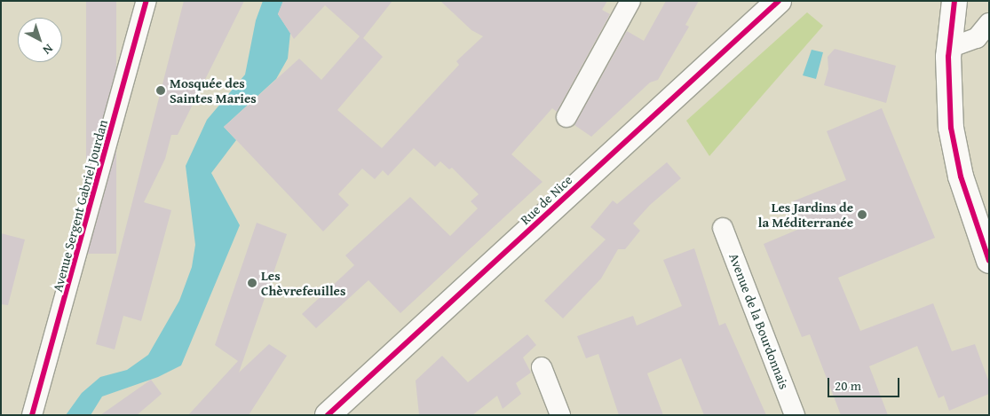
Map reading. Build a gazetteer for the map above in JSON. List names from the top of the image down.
{
  "streets": {
    "street": ["Rue de Nice", "Avenue Sergent Gabriel Jourdan", "Avenue de la Bourdonnais"]
  },
  "places": ["Mosquée des Saintes Maries", "Les Jardins de la Méditerranée", "Les Chèvrefeuilles"],
  "scale_bar": "20 m",
  "north": "bottom right"
}
